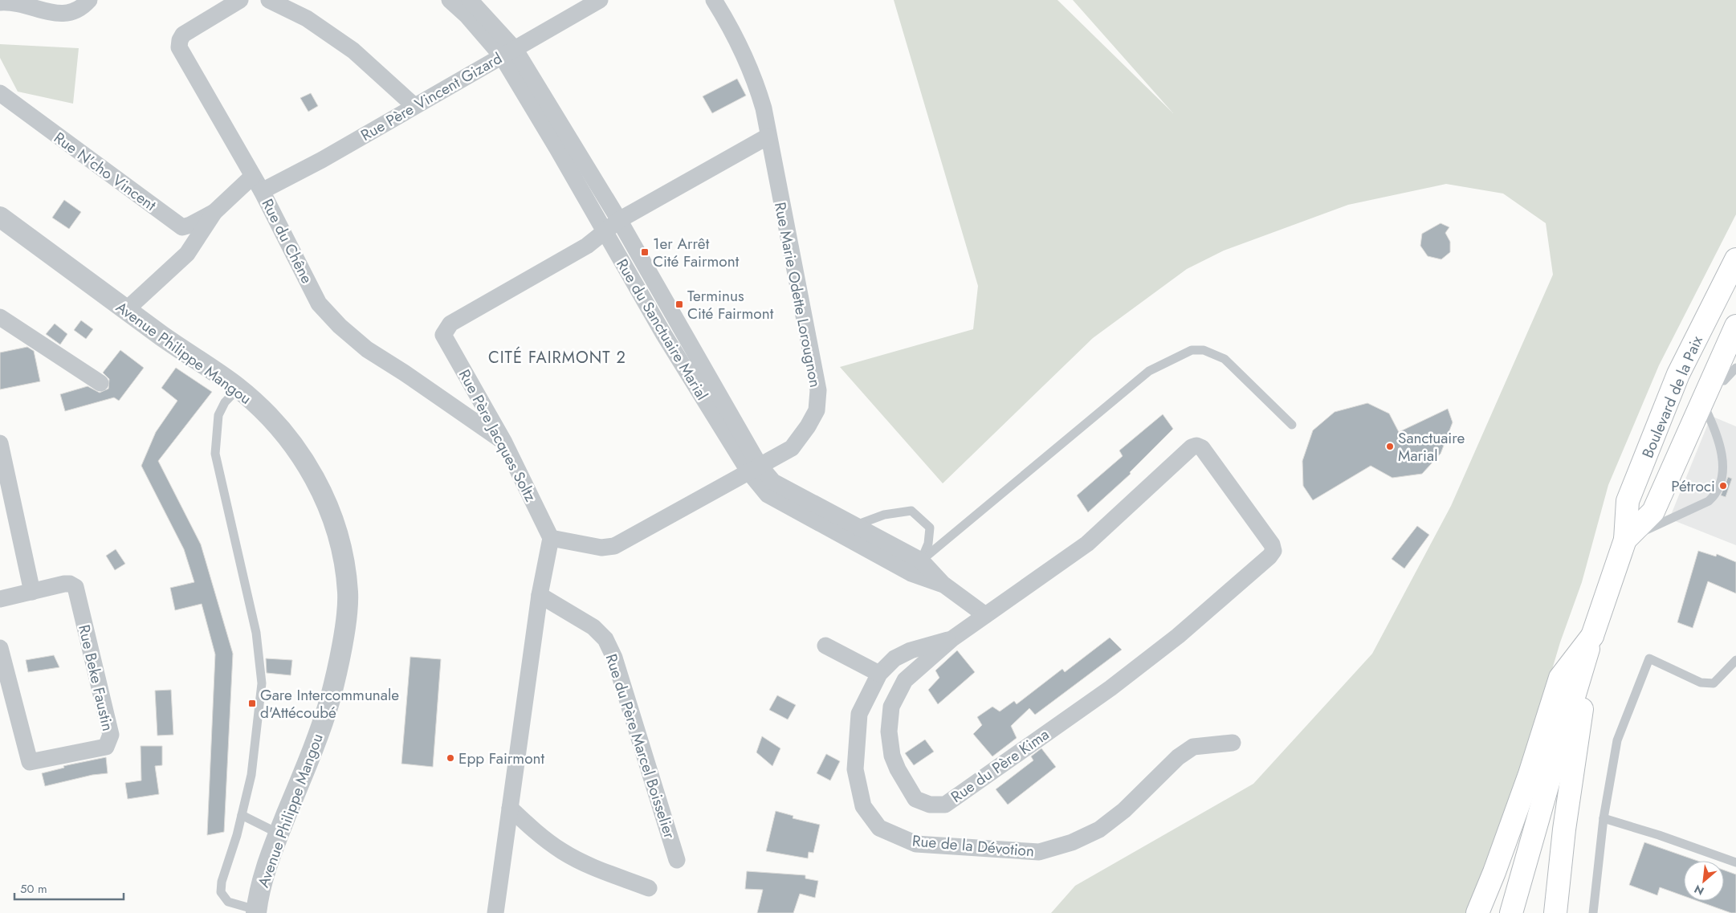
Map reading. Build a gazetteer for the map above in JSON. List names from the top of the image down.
{
  "streets": {
    "main road": ["Boulevard de la Paix"],
    "street": [
      "Rue Père Vincent Gizard",
      "Rue N'cho Vincent",
      "Rue du Chêne",
      "Rue Marie Odette Lorougnon",
      "Rue du Sanctuaire Marial",
      "Avenue Philippe Mangou",
      "Rue Père Jacques Soltz",
      "Rue Beke Faustin",
      "Rue du Père Marcel Boisselier",
      "Rue du Père Kima",
      "Rue de la Dévotion"
    ]
  },
  "crossings": [
    ["Rue Père Vincent Gizard", "Rue du Chêne"],
    ["Rue Père Vincent Gizard", "Rue du Sanctuaire Marial"],
    ["Rue du Chêne", "Rue Père Jacques Soltz"],
    ["Rue Marie Odette Lorougnon", "Rue du Sanctuaire Marial"],
    ["Rue Marie Odette Lorougnon", "Rue Père Jacques Soltz"],
    ["Rue du Sanctuaire Marial", "Rue Père Jacques Soltz"],
    ["Rue du Sanctuaire Marial", "Rue du Père Kima"],
    ["Rue du Père Kima", "Rue de la Dévotion"]
  ],
  "districts": ["CITÉ FAIRMONT 2"],
  "places": {
    "transit": ["1er Arrêt Cité Fairmont", "Terminus Cité Fairmont", "Gare Intercommunale d'Attécoubé"],
    "other": ["Sanctuaire Marial", "Pétroci", "Epp Fairmont"]
  },
  "scale_bar": "50 m",
  "north": "bottom left"
}
